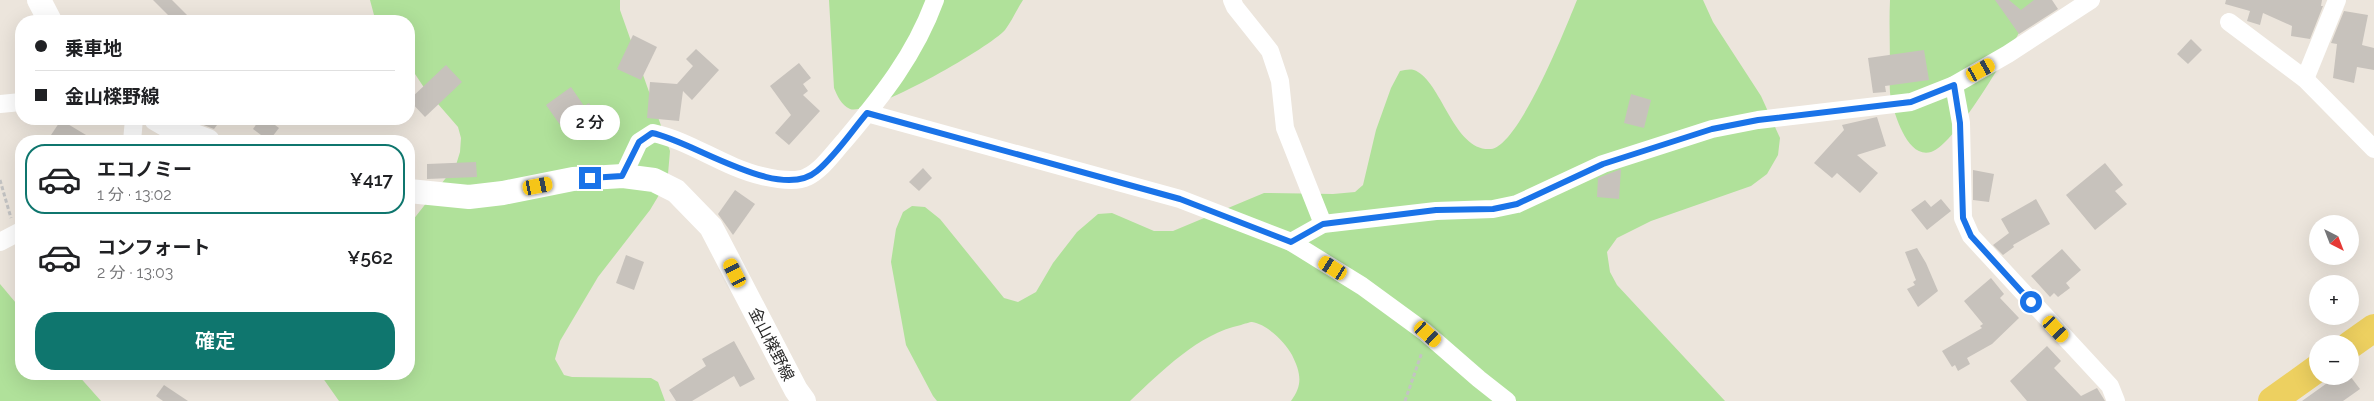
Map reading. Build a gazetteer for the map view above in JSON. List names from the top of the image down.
{
  "streets": {
    "main road": ["金山檪野線"]
  },
  "north": "bottom right",
  "page": {
    "banner": ["乗車地", "金山檪野線"],
    "bubble": "2 分",
    "list": [
      {
        "name": "エコノミー",
        "note": "1 分 · 13:02",
        "value": "¥417"
      },
      {
        "name": "コンフォート",
        "note": "2 分 · 13:03",
        "value": "¥562"
      }
    ],
    "map_buttons": ["+", "−"],
    "buttons": "確定"
  }
}
